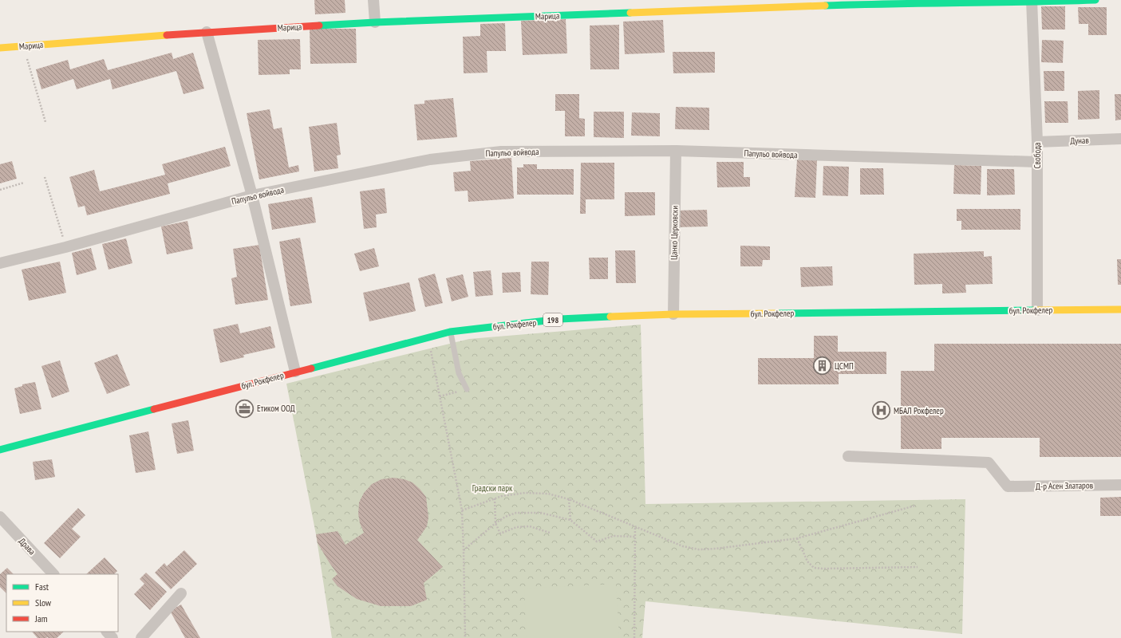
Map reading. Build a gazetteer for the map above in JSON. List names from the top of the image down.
{
  "streets": {
    "main road": ["Марица", "бул. Рокфелер", "198"],
    "street": [
      "Дунав",
      "Папульо войвода",
      "Свобода",
      "Цанко Церковски",
      "Д-р Асен Златаров",
      "Драва"
    ]
  },
  "crossings": [
    ["Марица", "Свобода"],
    ["Дунав", "Свобода"],
    ["Папульо войвода", "Свобода"],
    ["Папульо войвода", "Цанко Церковски"],
    ["Свобода", "бул. Рокфелер"],
    ["Цанко Церковски", "бул. Рокфелер"]
  ],
  "parks": ["Градски парк"],
  "places": {
    "building": ["ЦСМП"],
    "office": ["Етиком ООД"],
    "hospital": ["МБАЛ Рокфелер"]
  },
  "legend": ["Fast", "Slow", "Jam"]
}
